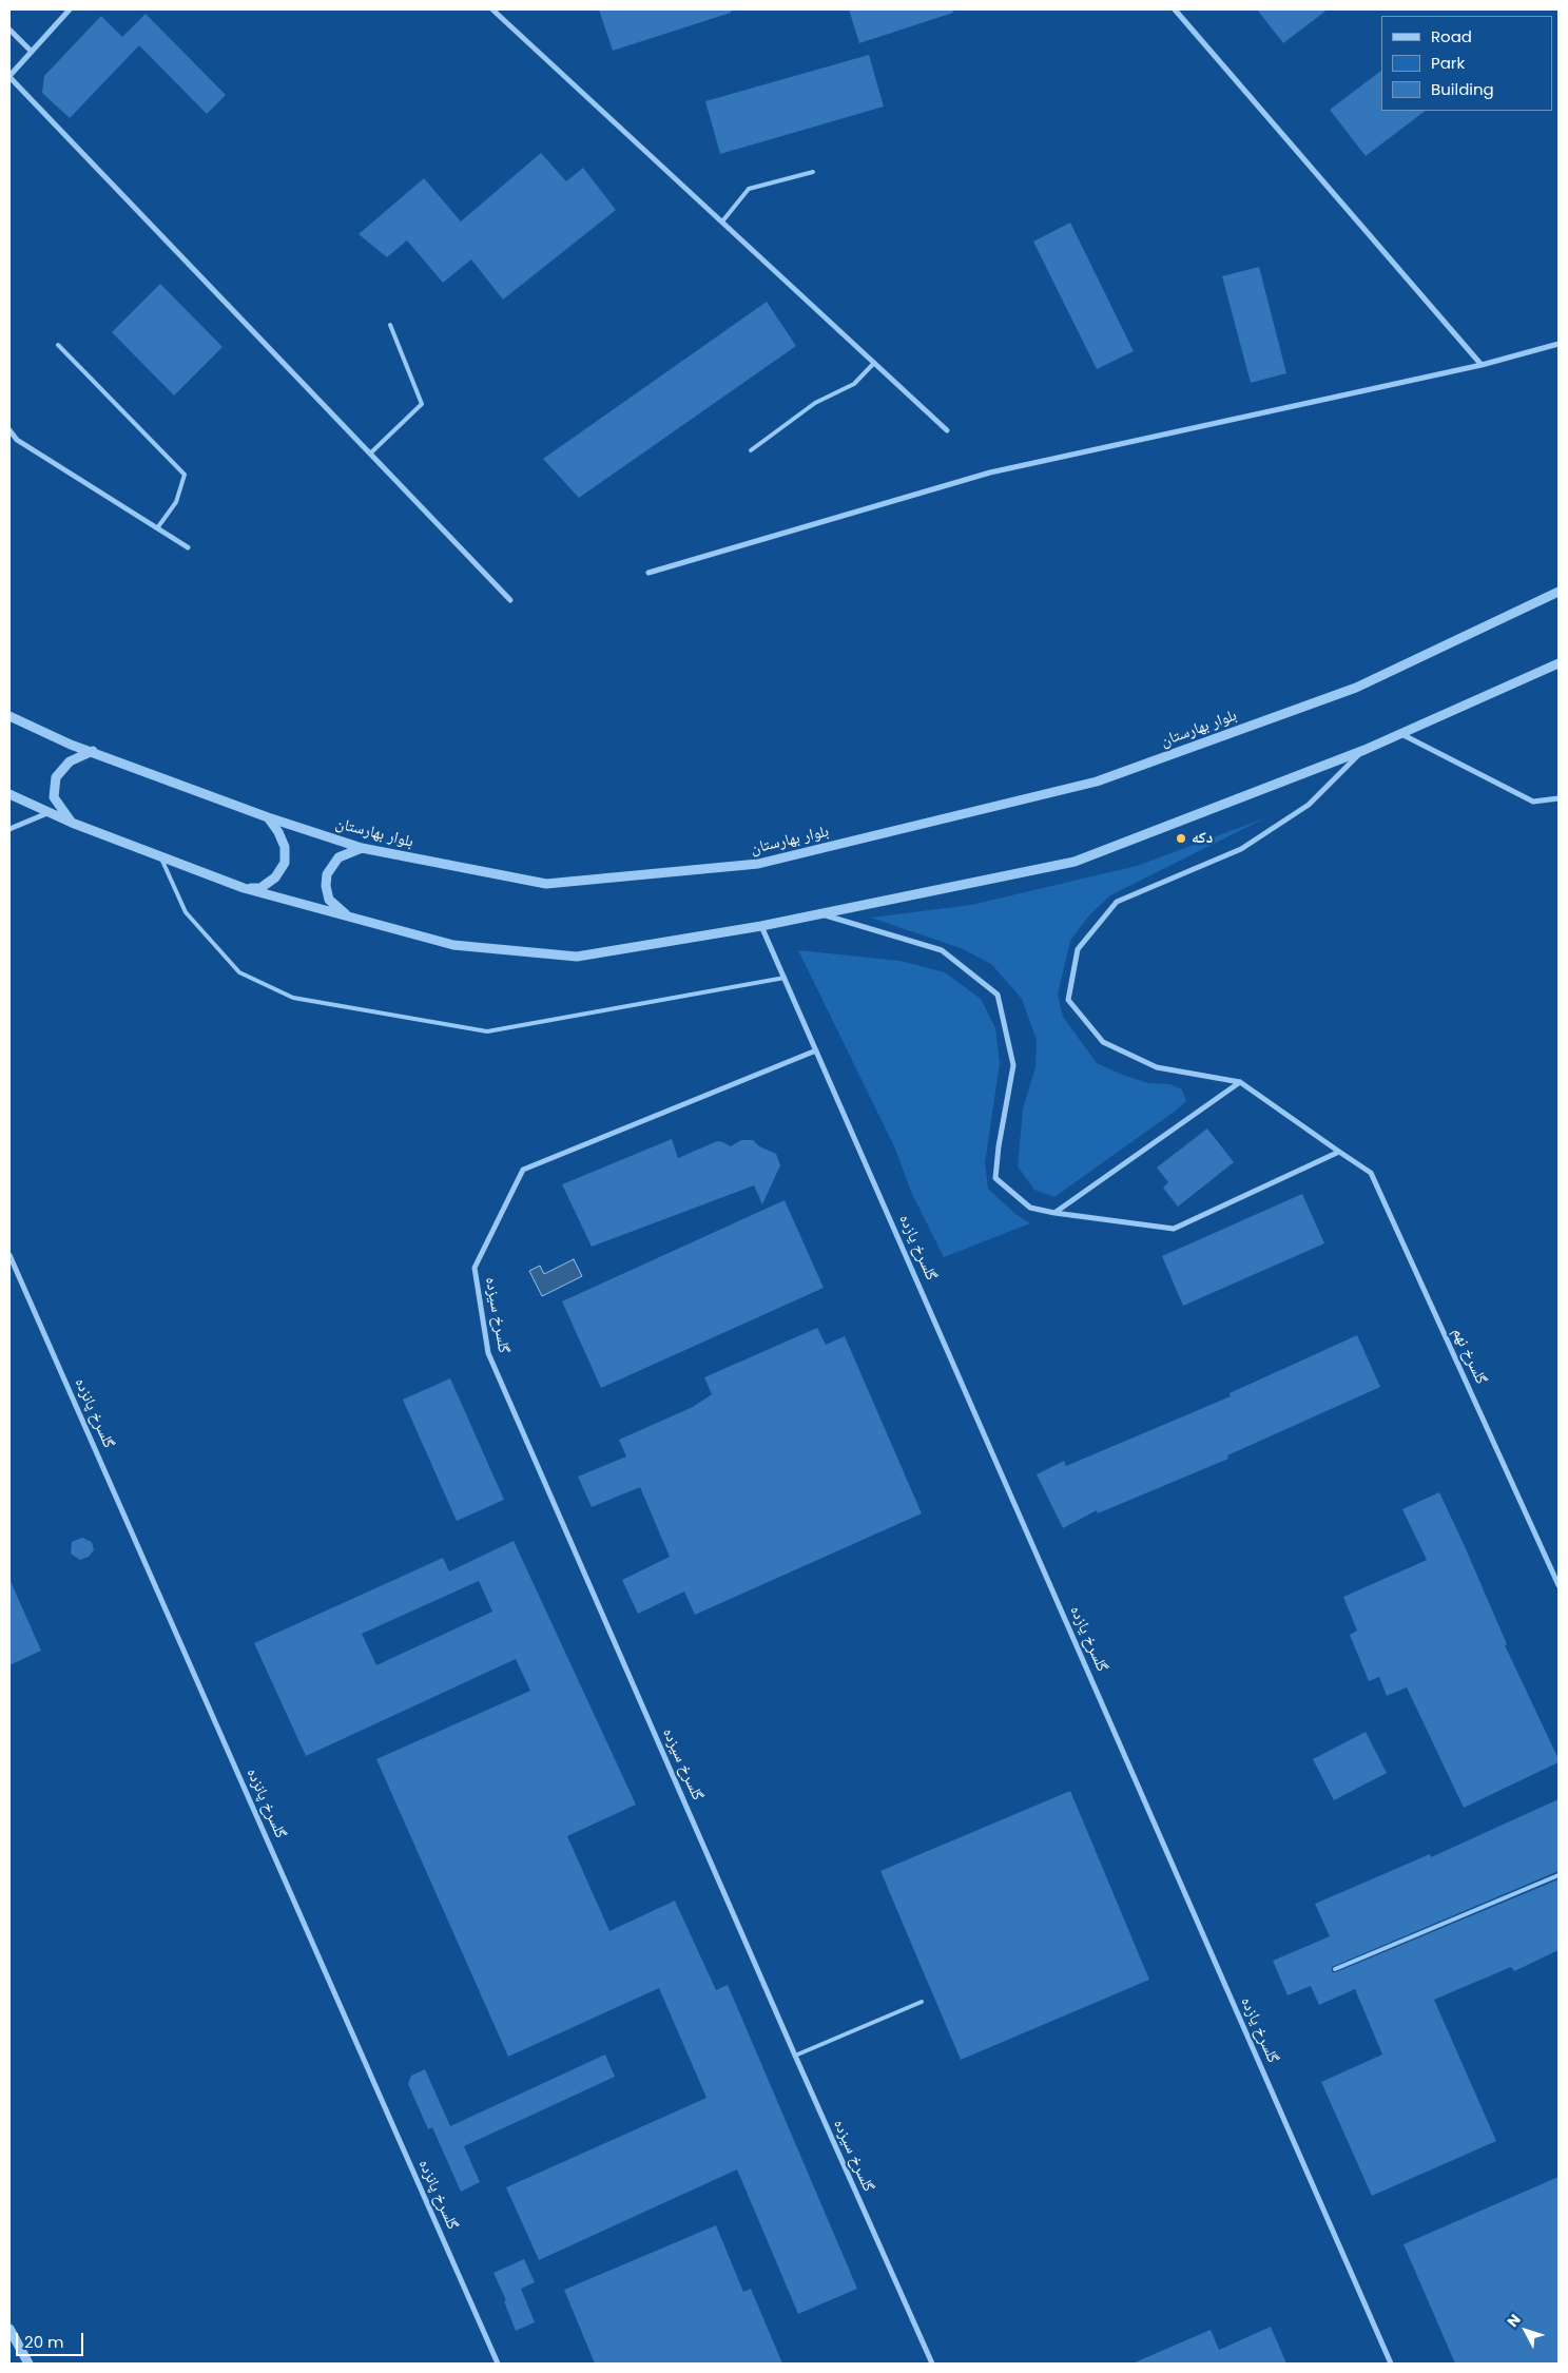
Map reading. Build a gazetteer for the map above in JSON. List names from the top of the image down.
{
  "streets": {
    "street": [
      "بلوار بهارستان",
      "گلسرخ یازده",
      "گلسرخ سیزده",
      "گلسرخ نهم",
      "گلسرخ پانزده"
    ]
  },
  "crossings": [
    ["گلسرخ یازده", "گلسرخ سیزده"]
  ],
  "places": ["دکه"],
  "legend": ["Road", "Park", "Building"],
  "scale_bar": "20 m",
  "north": "top left"
}
